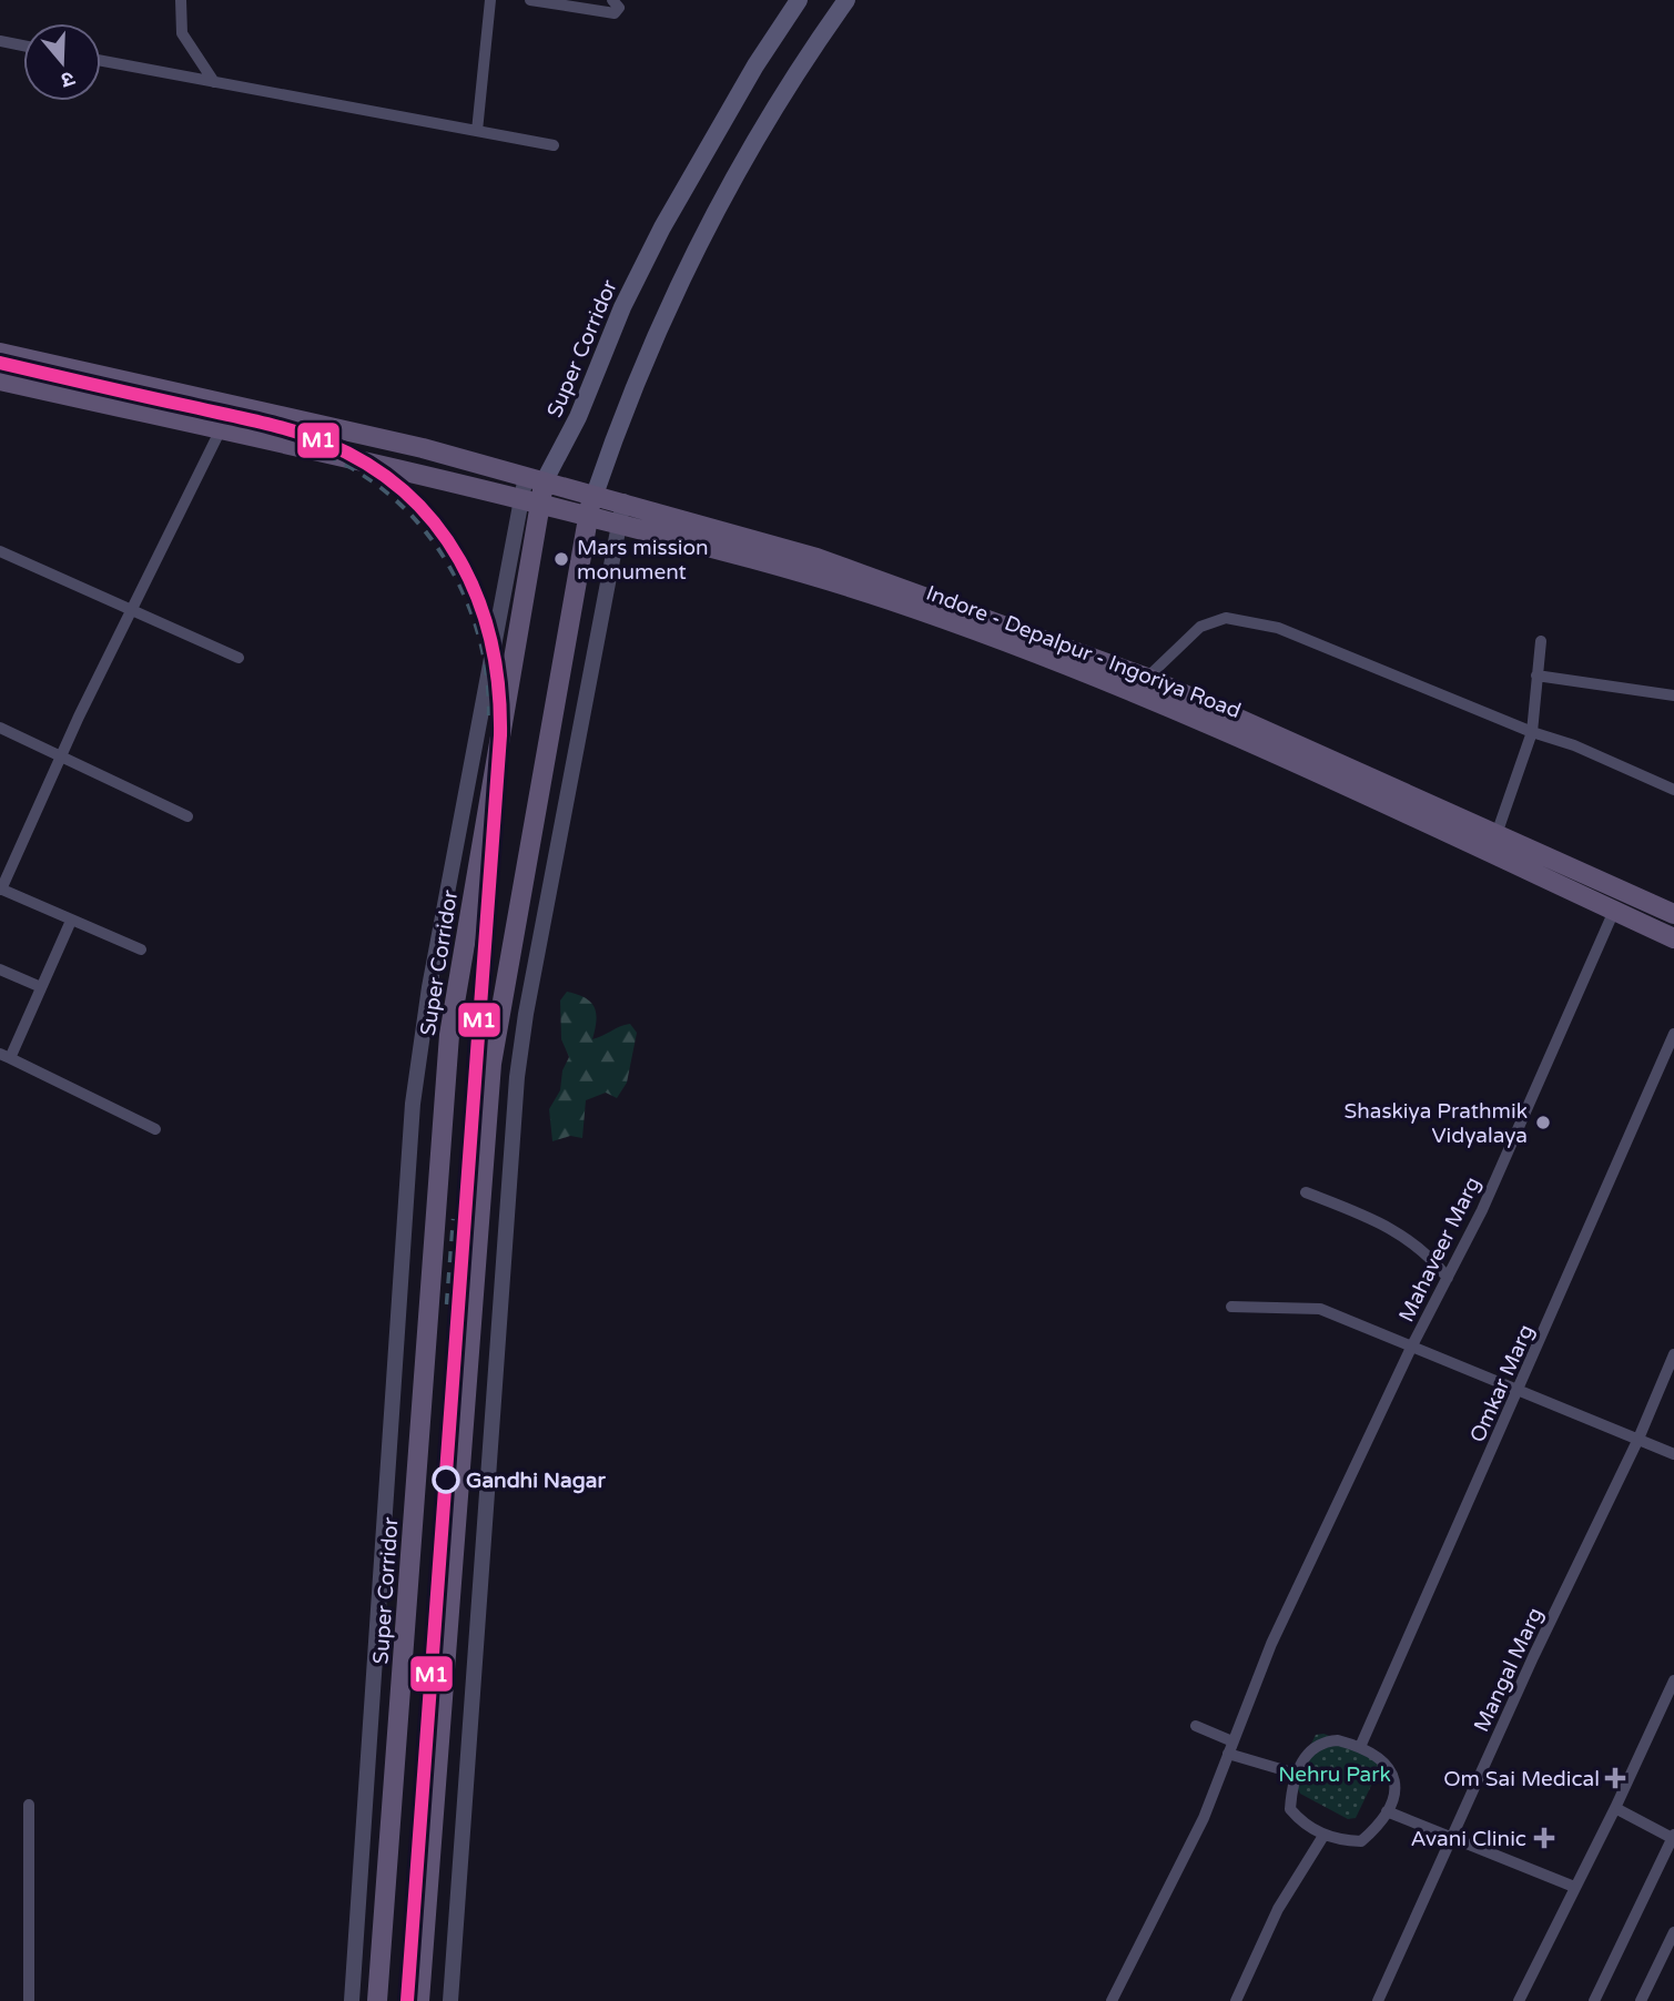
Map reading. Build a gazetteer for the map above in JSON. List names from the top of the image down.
{
  "streets": {
    "main road": ["Super Corridor", "Indore - Depalpur - Ingoriya Road"],
    "street": ["Mahaveer Marg", "Omkar Marg", "Mangal Marg"]
  },
  "crossings": [
    ["Super Corridor", "Indore - Depalpur - Ingoriya Road"],
    ["Indore - Depalpur - Ingoriya Road", "Mahaveer Marg"]
  ],
  "parks": ["Nehru Park"],
  "places": {
    "other": ["Mars mission monument", "Shaskiya Prathmik Vidyalaya", "Gandhi Nagar"],
    "health": ["Om Sai Medical", "Avani Clinic"]
  },
  "lines": ["transit line M1"],
  "north": "bottom"
}
